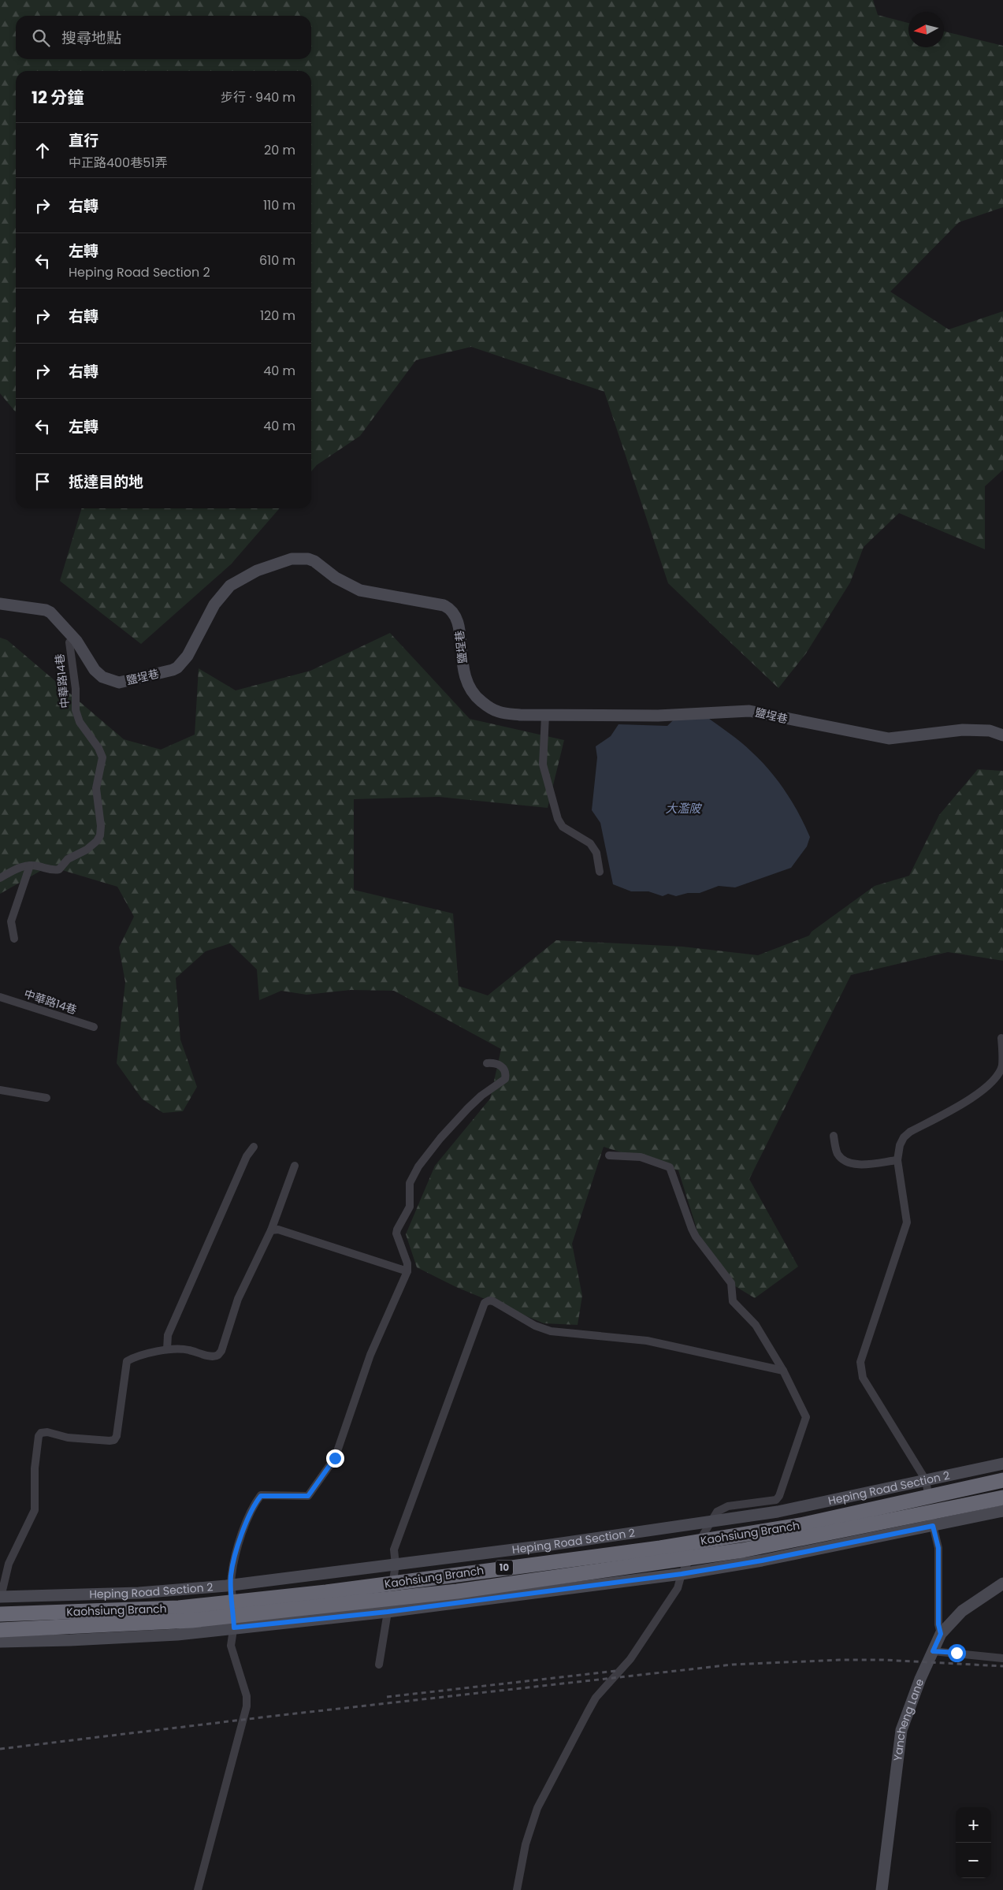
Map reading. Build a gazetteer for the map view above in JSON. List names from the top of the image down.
{
  "streets": {
    "highway": ["Kaohsiung Branch", "10"],
    "street": [
      "鹽埕巷",
      "中華路14巷",
      "Heping Road Section 2",
      "Yancheng Lane"
    ]
  },
  "crossings": [
    ["鹽埕巷", "中華路14巷"]
  ],
  "water": ["大濫陂"],
  "north": "left",
  "page": {
    "search": "搜尋地點",
    "heading": ["12 分鐘", "步行 · 940 m"],
    "list": [
      ["直行", "中正路400巷51弄", "20 m"],
      ["右轉", "110 m"],
      ["左轉", "Heping Road Section 2", "610 m"],
      ["右轉", "120 m"],
      ["右轉", "40 m"],
      ["左轉", "40 m"],
      "抵達目的地"
    ],
    "map_buttons": ["+", "−"]
  }
}
